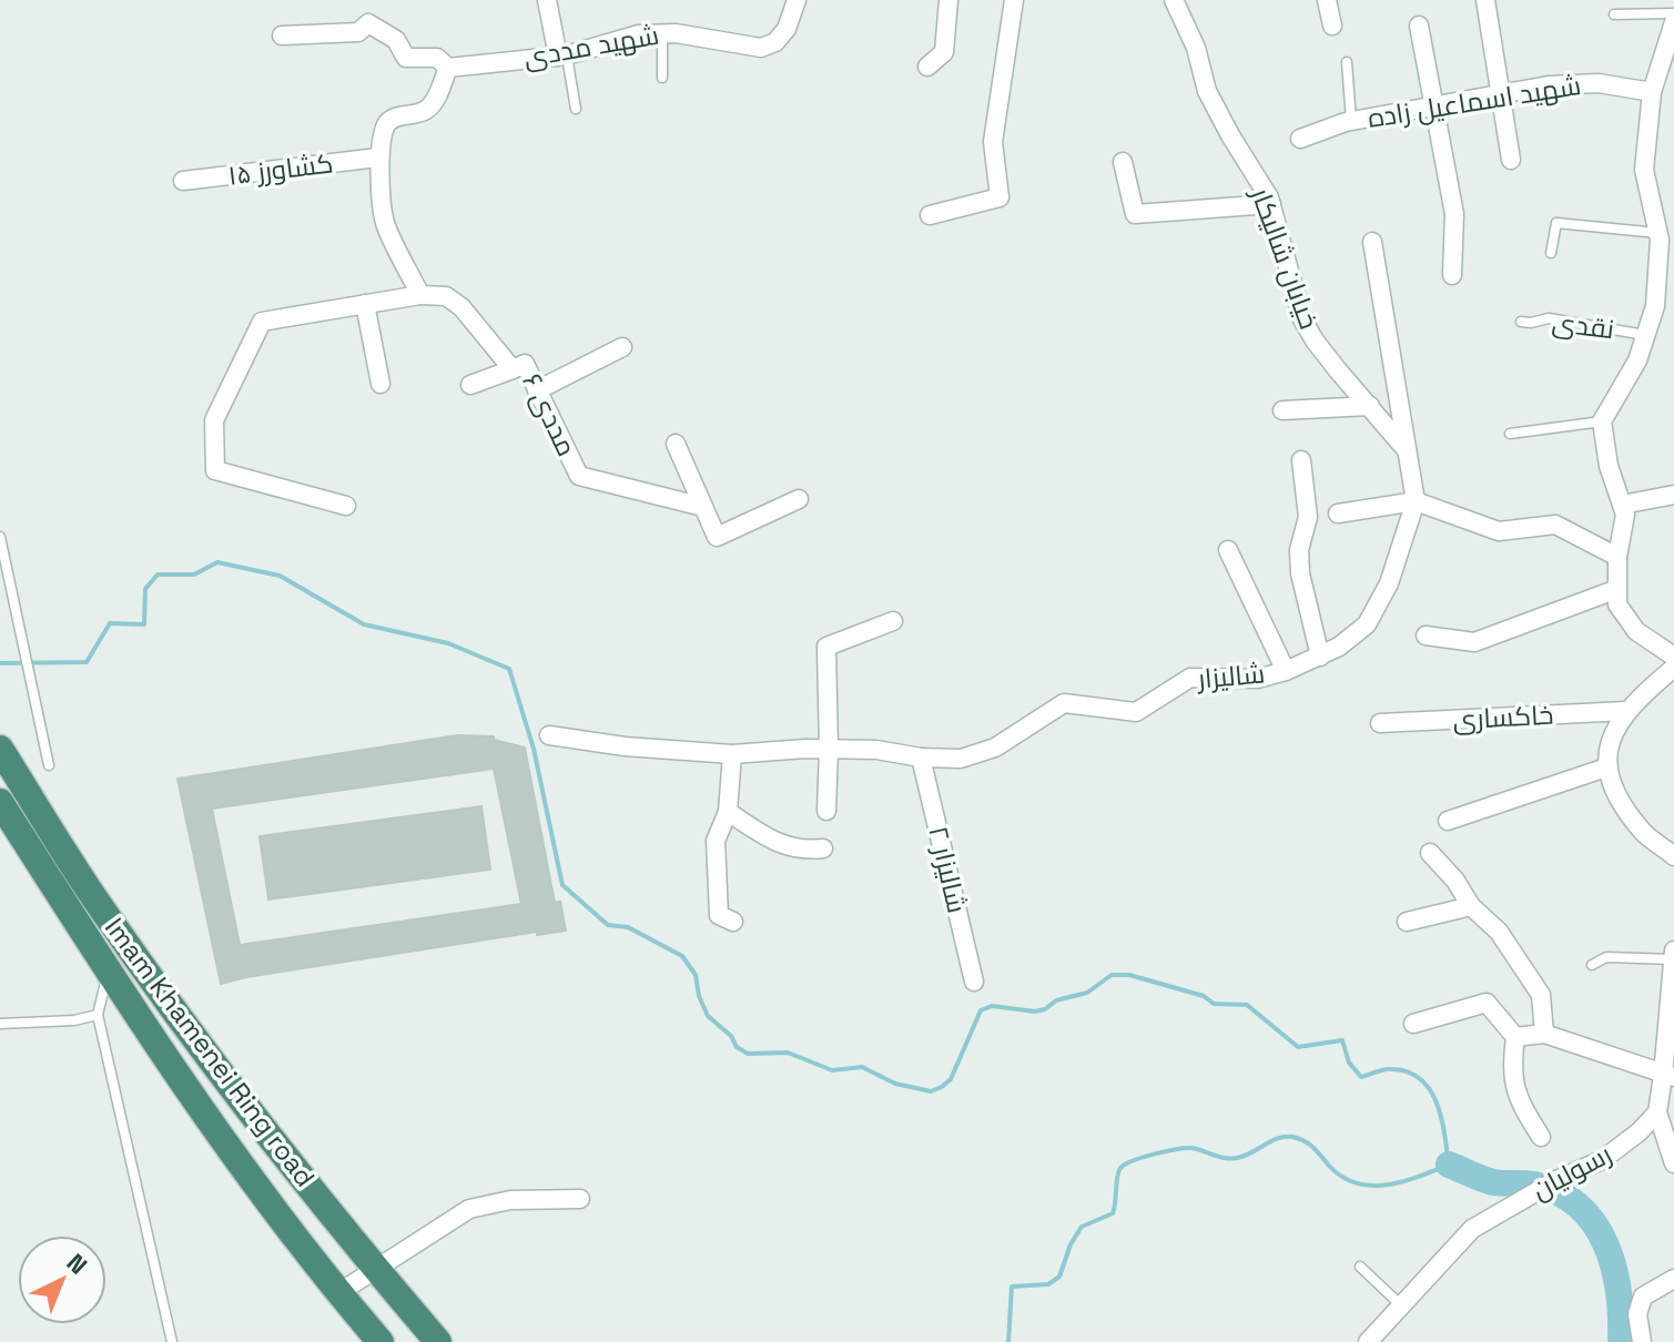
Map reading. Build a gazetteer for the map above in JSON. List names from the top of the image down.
{
  "streets": {
    "highway": ["Imam Khamenei Ring road"],
    "street": [
      "شهید مددی",
      "شهید اسماعیل زاده",
      "کشاورز ۱۵",
      "خیابان شالیکار",
      "مددی ۶",
      "شالیزار",
      "خاکساری",
      "شالیزار ۲",
      "رسولیان"
    ],
    "lane": ["نقدی"]
  },
  "crossings": [
    ["شالیزار", "شالیزار ۲"]
  ],
  "north": "top right"
}
